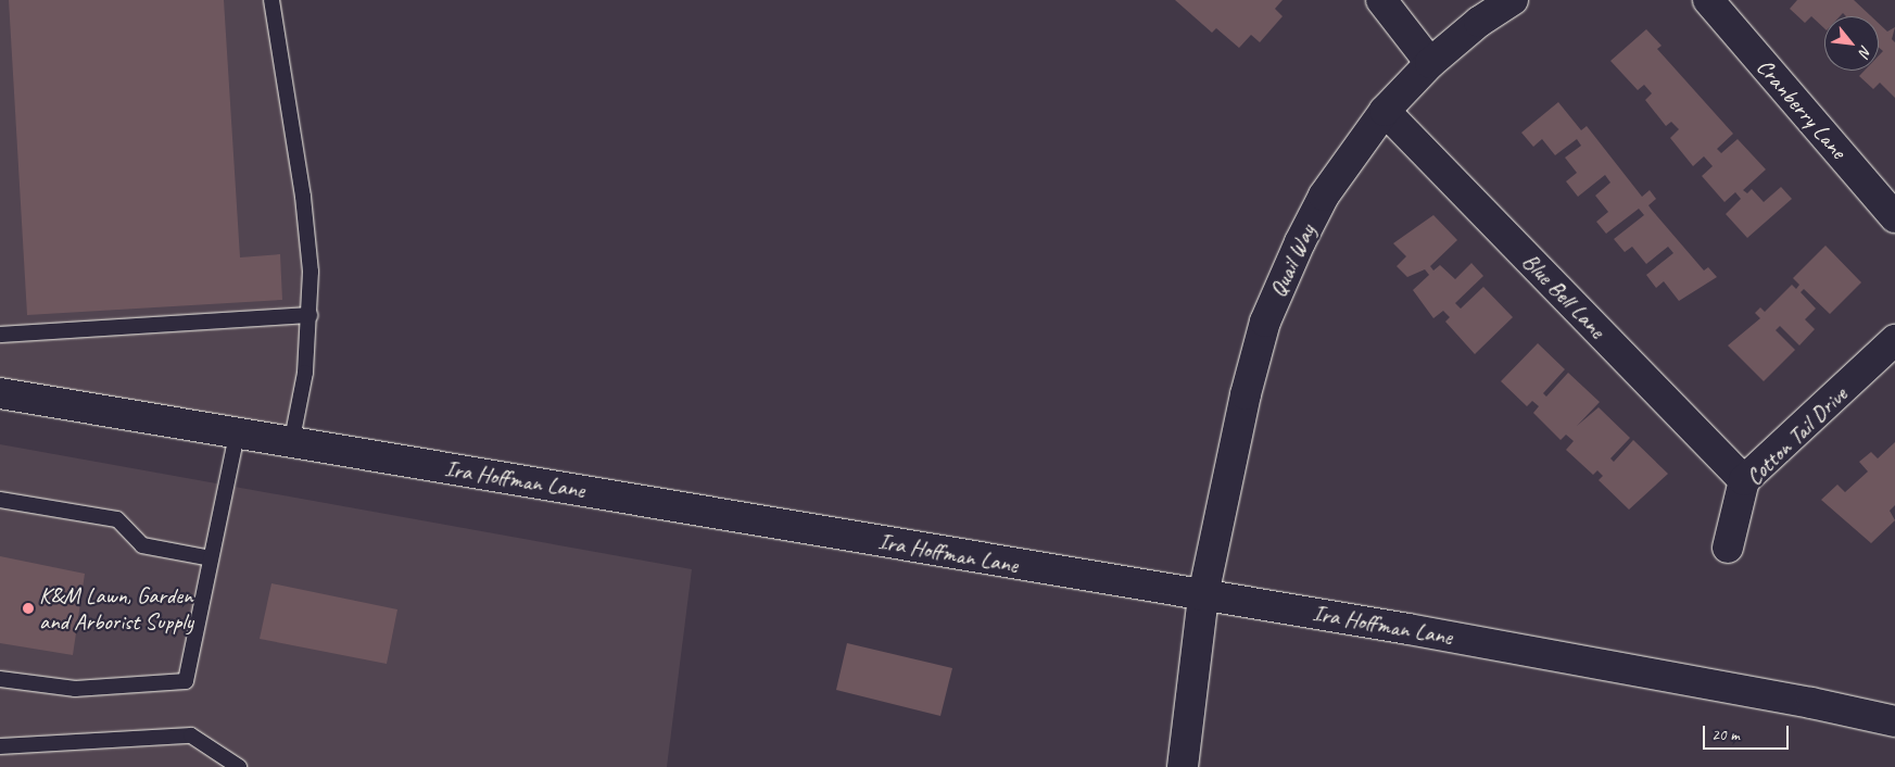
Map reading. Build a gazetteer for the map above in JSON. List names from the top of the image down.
{
  "streets": {
    "street": [
      "Cranberry Lane",
      "Quail Way",
      "Blue Bell Lane",
      "Cotton Tail Drive",
      "Ira Hoffman Lane"
    ]
  },
  "crossings": [
    ["Quail Way", "Blue Bell Lane"],
    ["Quail Way", "Ira Hoffman Lane"],
    ["Blue Bell Lane", "Cotton Tail Drive"]
  ],
  "places": ["K&M Lawn, Garden and Arborist Supply"],
  "scale_bar": "20 m",
  "north": "bottom right"
}
